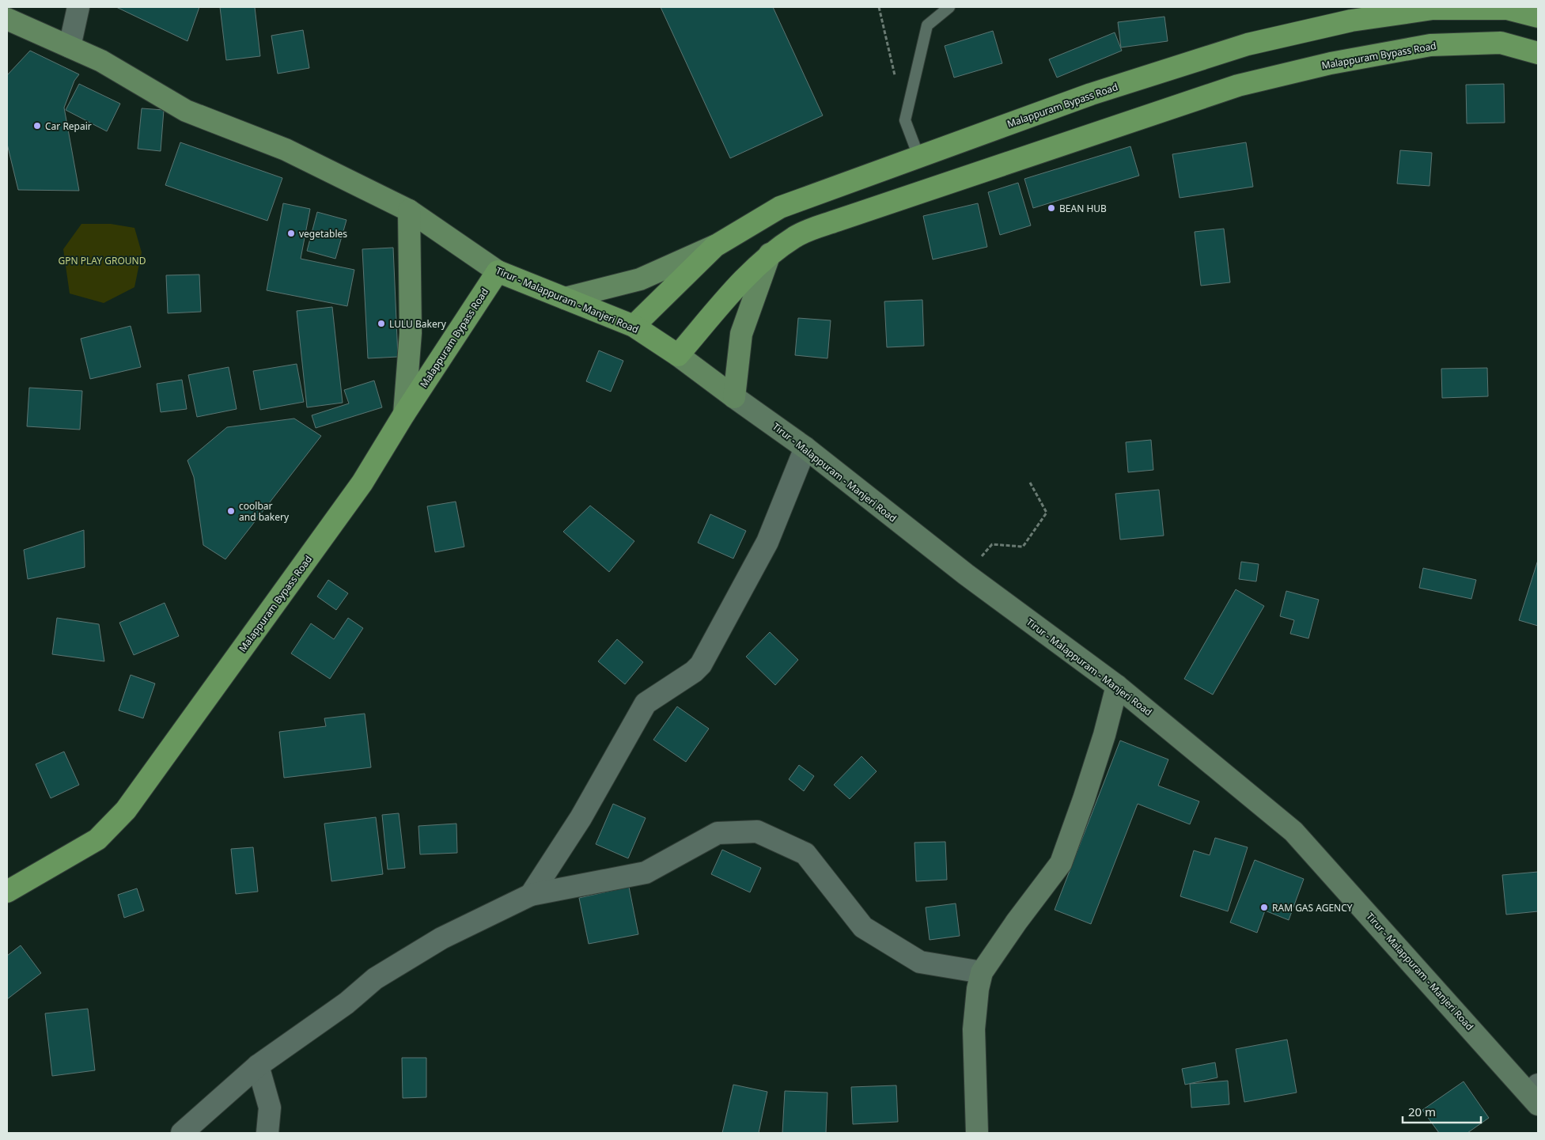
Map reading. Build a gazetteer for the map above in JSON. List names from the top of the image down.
{
  "streets": {
    "highway": ["Malappuram Bypass Road", "Tirur - Malappuram - Manjeri Road"]
  },
  "crossings": [
    ["Malappuram Bypass Road", "Tirur - Malappuram - Manjeri Road"]
  ],
  "parks": ["GPN PLAY GROUND"],
  "places": [
    "Car Repair",
    "BEAN HUB",
    "vegetables",
    "LULU Bakery",
    "coolbar and bakery",
    "RAM GAS AGENCY"
  ],
  "scale_bar": "20 m"
}
